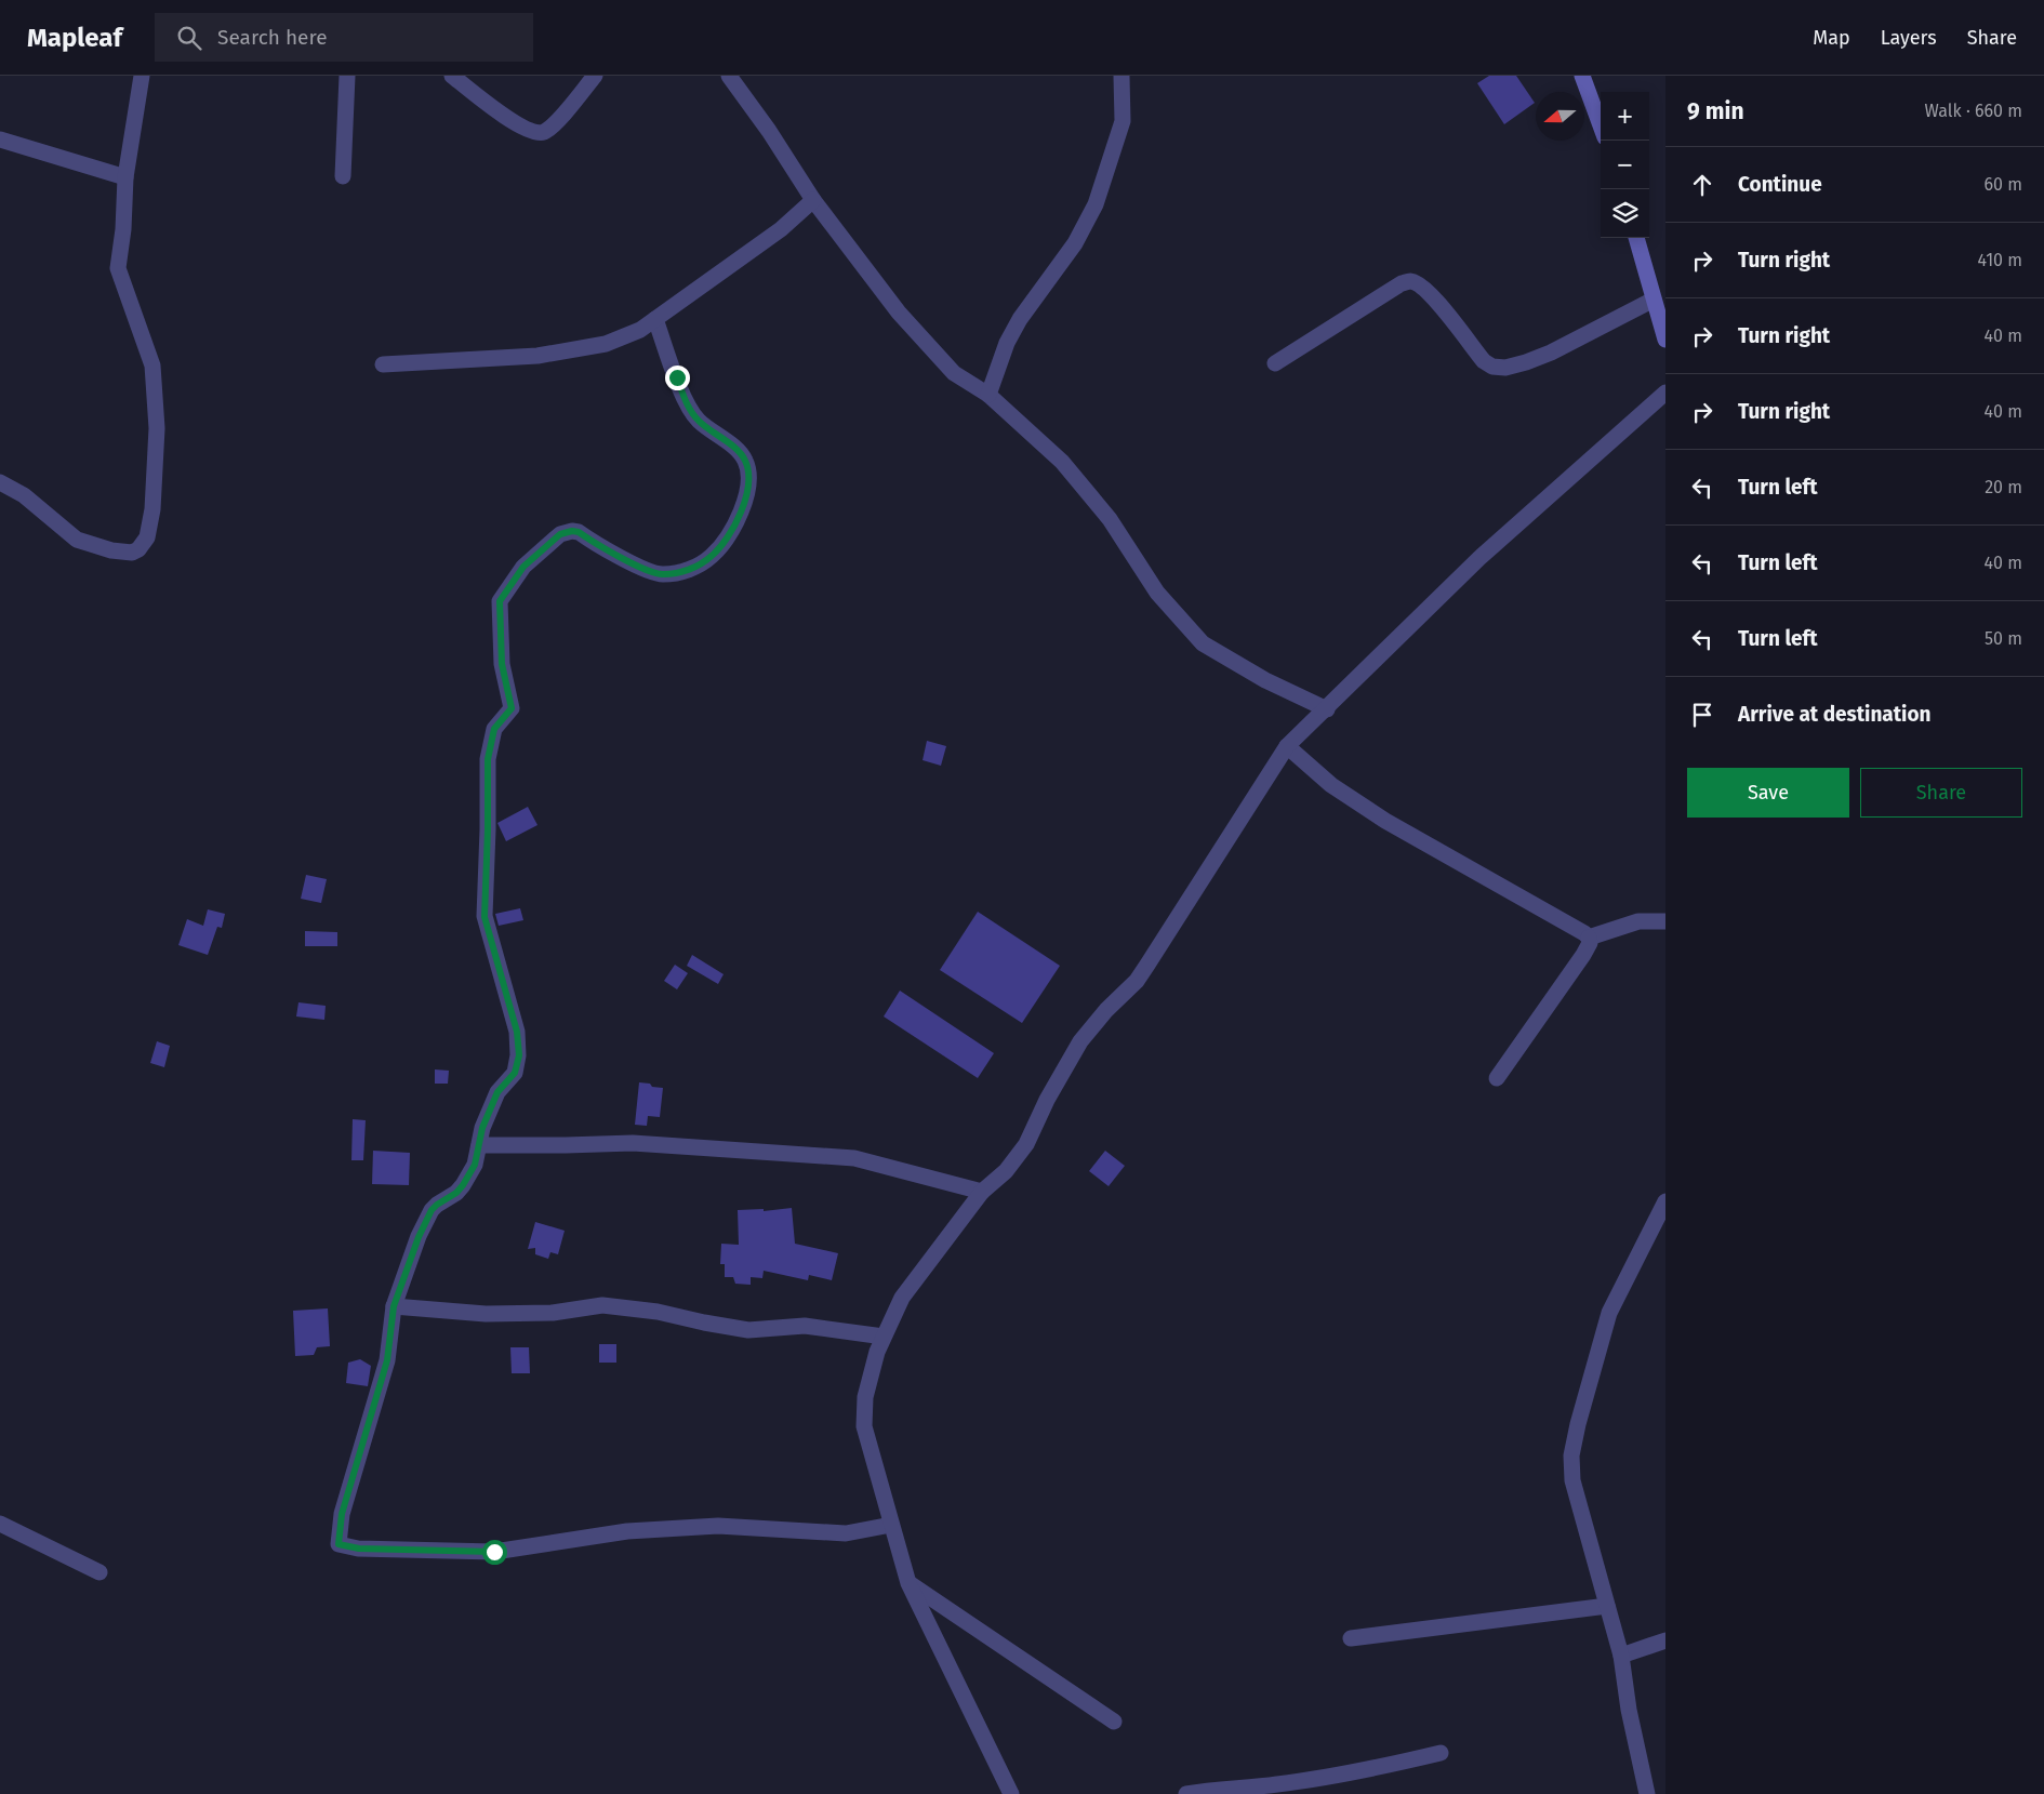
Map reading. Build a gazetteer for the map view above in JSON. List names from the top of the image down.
{
  "north": "left",
  "page": {
    "header": "Mapleaf",
    "search": "Search here",
    "nav": ["Map", "Layers", "Share"],
    "heading": ["9 min", "Walk · 660 m"],
    "map_buttons": ["+", "−"],
    "list": [
      ["Continue", "60 m"],
      ["Turn right", "410 m"],
      ["Turn right", "40 m"],
      ["Turn right", "40 m"],
      ["Turn left", "20 m"],
      ["Turn left", "40 m"],
      ["Turn left", "50 m"],
      "Arrive at destination"
    ],
    "buttons": ["Save", "Share"]
  }
}
